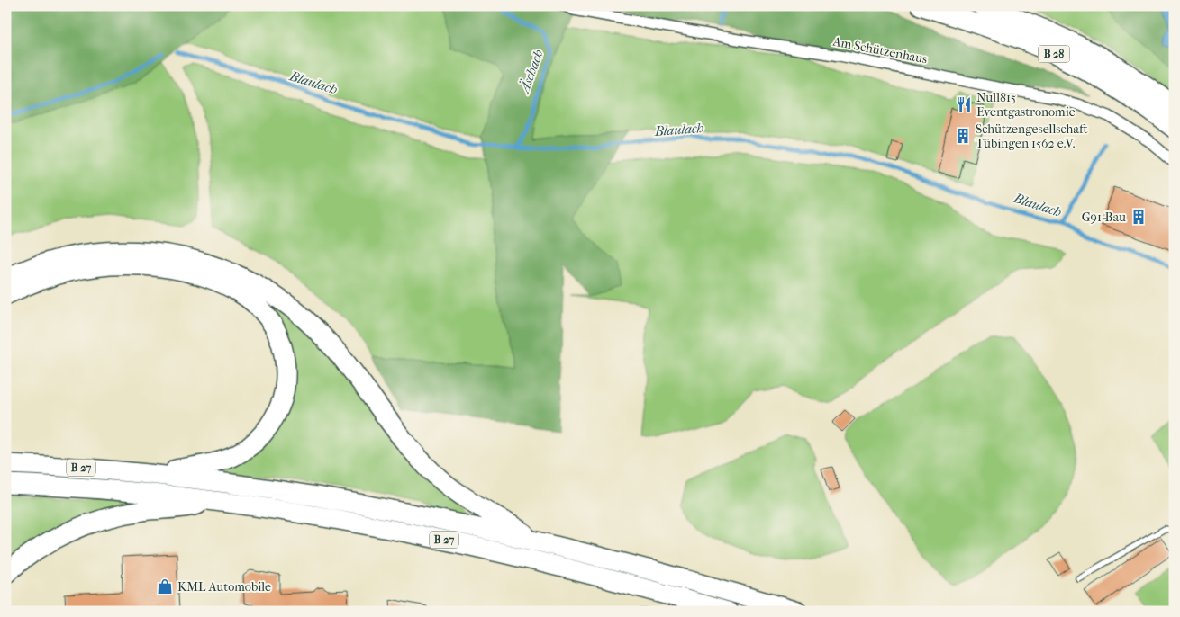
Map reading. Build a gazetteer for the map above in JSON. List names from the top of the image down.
{
  "streets": {
    "highway": ["B 28", "B 27"],
    "street": ["Am Schützenhaus"]
  },
  "water": ["Äschach", "Blaulach"],
  "places": {
    "restaurant": ["Null815 Eventgastronomie"],
    "building": ["Schützengesellschaft Tübingen 1562 e.V.", "G91-Bau"],
    "shop": ["KML Automobile"]
  }
}
